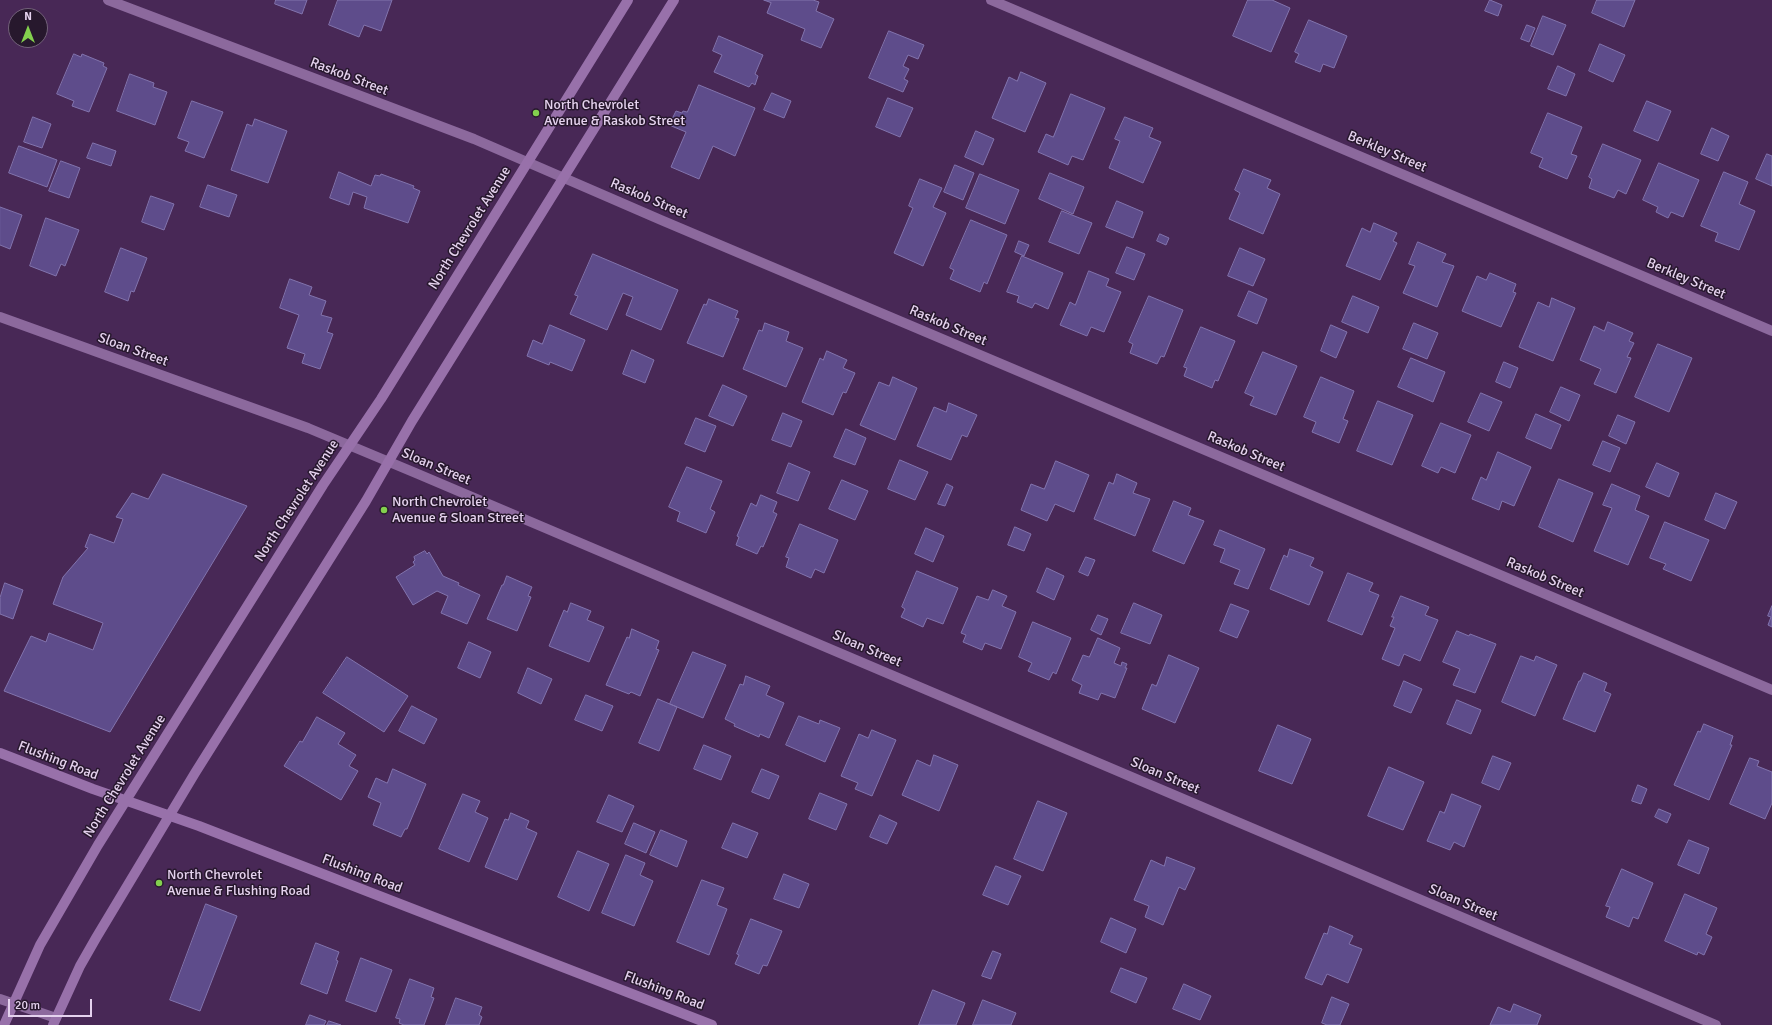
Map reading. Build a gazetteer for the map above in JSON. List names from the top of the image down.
{
  "streets": {
    "street": [
      "Raskob Street",
      "Berkley Street",
      "North Chevrolet Avenue",
      "Sloan Street",
      "Flushing Road"
    ]
  },
  "crossings": [
    ["Raskob Street", "North Chevrolet Avenue"],
    ["North Chevrolet Avenue", "Sloan Street"],
    ["North Chevrolet Avenue", "Flushing Road"]
  ],
  "places": ["North Chevrolet Avenue & Raskob Street", "North Chevrolet Avenue & Sloan Street", "North Chevrolet Avenue & Flushing Road"],
  "scale_bar": "20 m",
  "north": "top"
}
